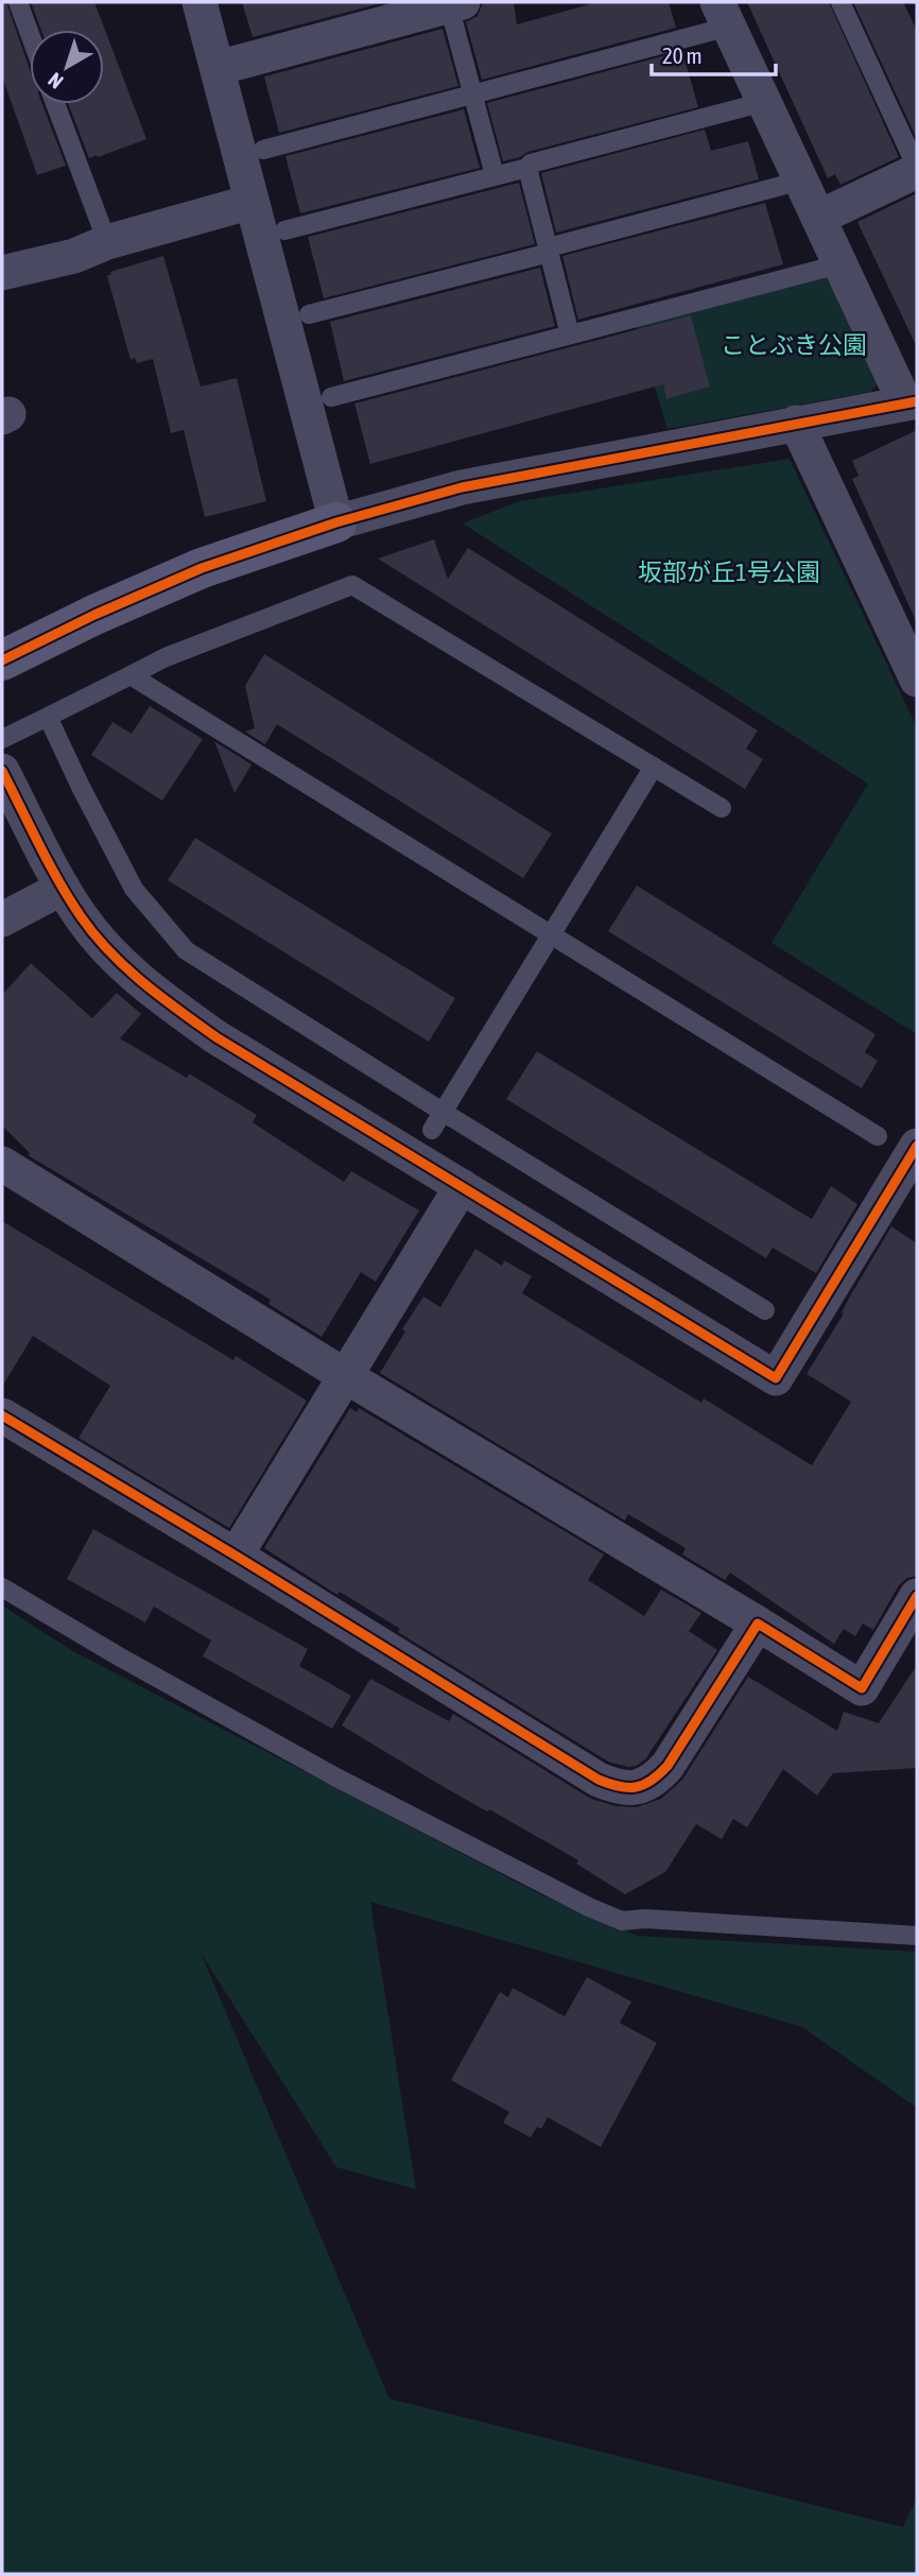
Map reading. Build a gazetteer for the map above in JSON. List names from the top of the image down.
{
  "parks": ["ことぶき公園", "坂部が丘1号公園"],
  "scale_bar": "20 m",
  "north": "bottom left"
}
